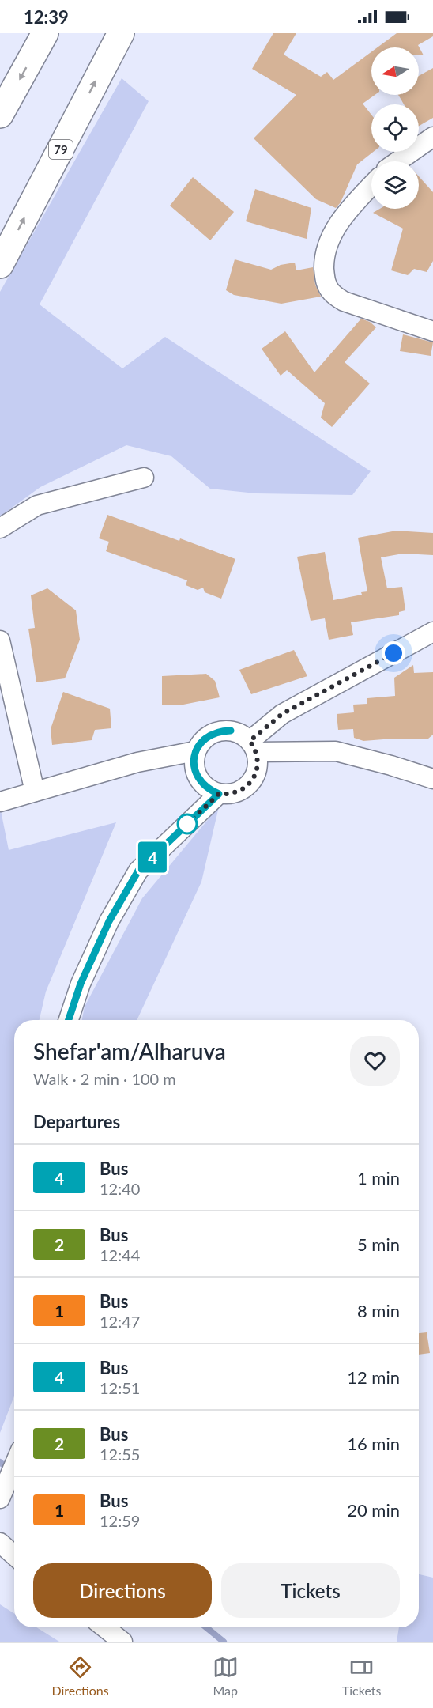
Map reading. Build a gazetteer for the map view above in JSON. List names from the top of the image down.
{
  "streets": {
    "highway": ["79"]
  },
  "lines": ["bus line 4"],
  "north": "left",
  "page": {
    "status": "12:39",
    "on_map": "4",
    "heading": [
      ["Shefar'am/Alharuva", "Walk · 2 min · 100 m"],
      "Departures"
    ],
    "list": [
      {
        "mark": "4",
        "name": "Bus",
        "note": "12:40",
        "value": "1 min"
      },
      {
        "mark": "2",
        "name": "Bus",
        "note": "12:44",
        "value": "5 min"
      },
      {
        "mark": "1",
        "name": "Bus",
        "note": "12:47",
        "value": "8 min"
      },
      {
        "mark": "4",
        "name": "Bus",
        "note": "12:51",
        "value": "12 min"
      },
      {
        "mark": "2",
        "name": "Bus",
        "note": "12:55",
        "value": "16 min"
      },
      {
        "mark": "1",
        "name": "Bus",
        "note": "12:59",
        "value": "20 min"
      }
    ],
    "buttons": ["Directions", "Tickets"],
    "tabs": ["Directions", "Map", "Tickets"]
  }
}
